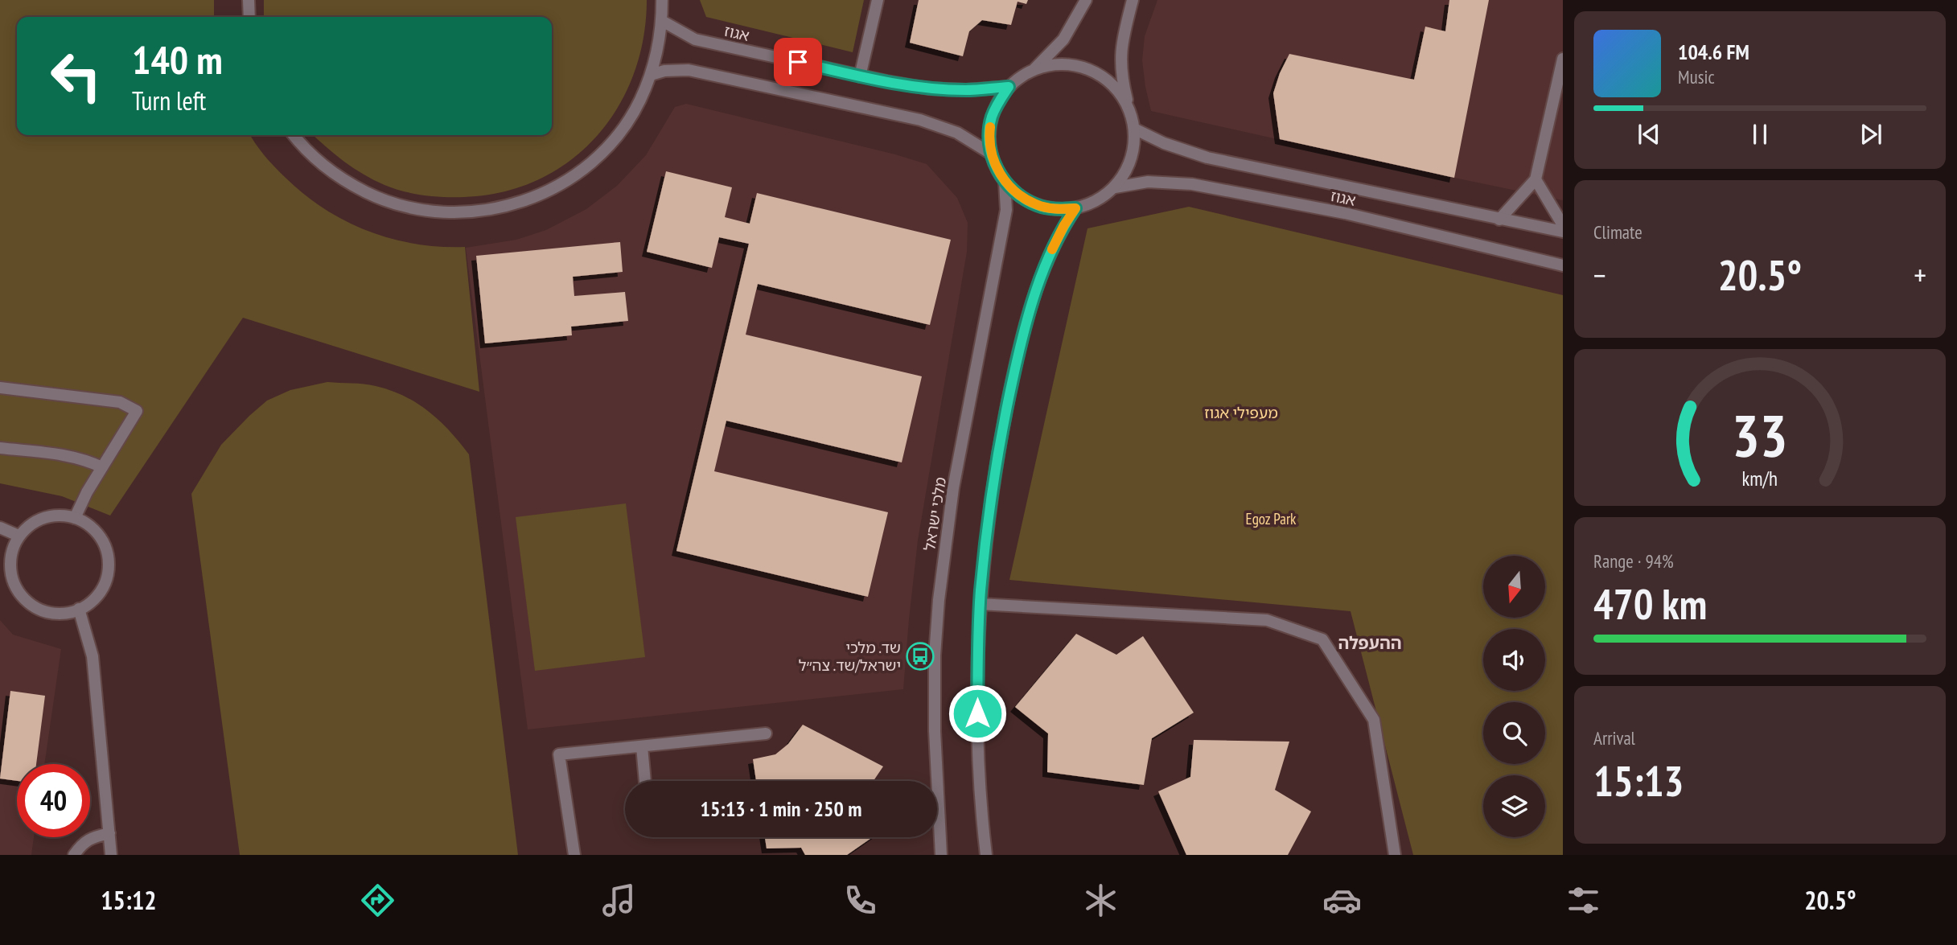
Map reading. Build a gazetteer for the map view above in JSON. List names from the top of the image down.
{
  "streets": {
    "street": ["אגוז", "מלכי ישראל"]
  },
  "crossings": [
    ["אגוז", "מלכי ישראל"]
  ],
  "districts": ["ההעפלה"],
  "parks": ["מעפילי אגוז", "Egoz Park"],
  "places": {
    "bus stop": ["שד. מלכי ישראל/שד. צה״ל"]
  },
  "north": "bottom",
  "page": {
    "turn": ["140 m", "Turn left"],
    "song": ["104.6 FM", "Music"],
    "tile": [
      "Climate",
      ["Range · 94%", "470 km"],
      ["Arrival", "15:13"]
    ],
    "heat": ["−", "20.5°", "+"],
    "limit": "40",
    "trip": "15:13 · 1 min · 250 m",
    "tabs": ["15:12", "20.5°"],
    "gauge": ["33", "km/h"]
  }
}
